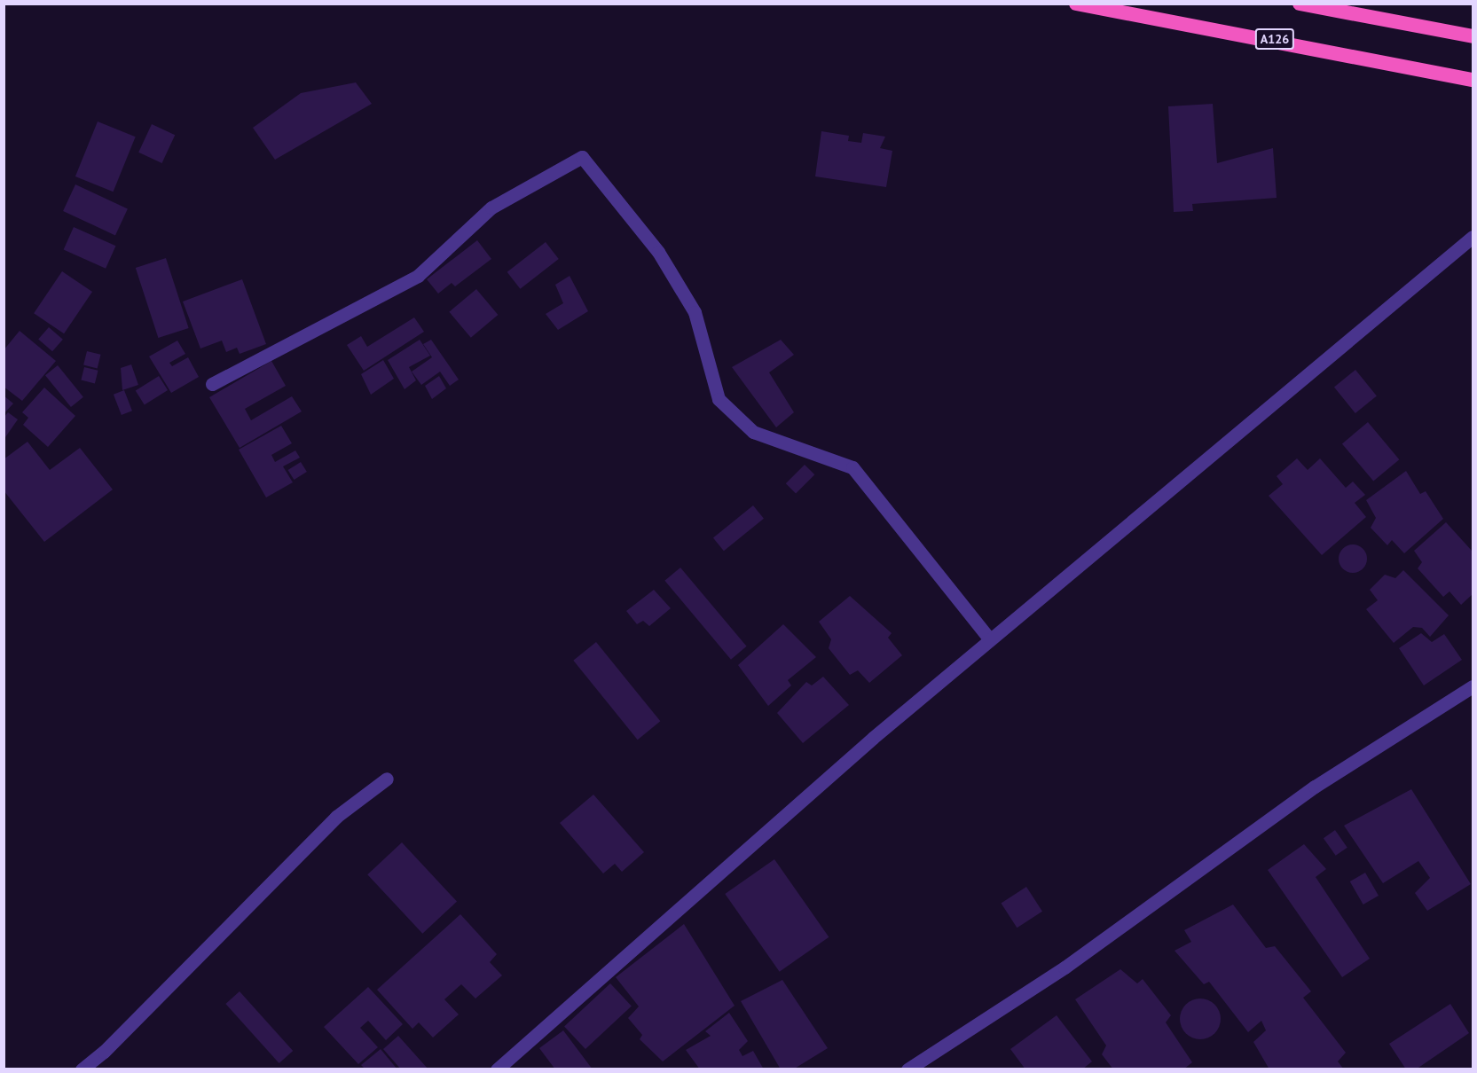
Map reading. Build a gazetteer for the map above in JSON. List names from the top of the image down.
{
  "streets": {
    "highway": ["A126"]
  }
}
